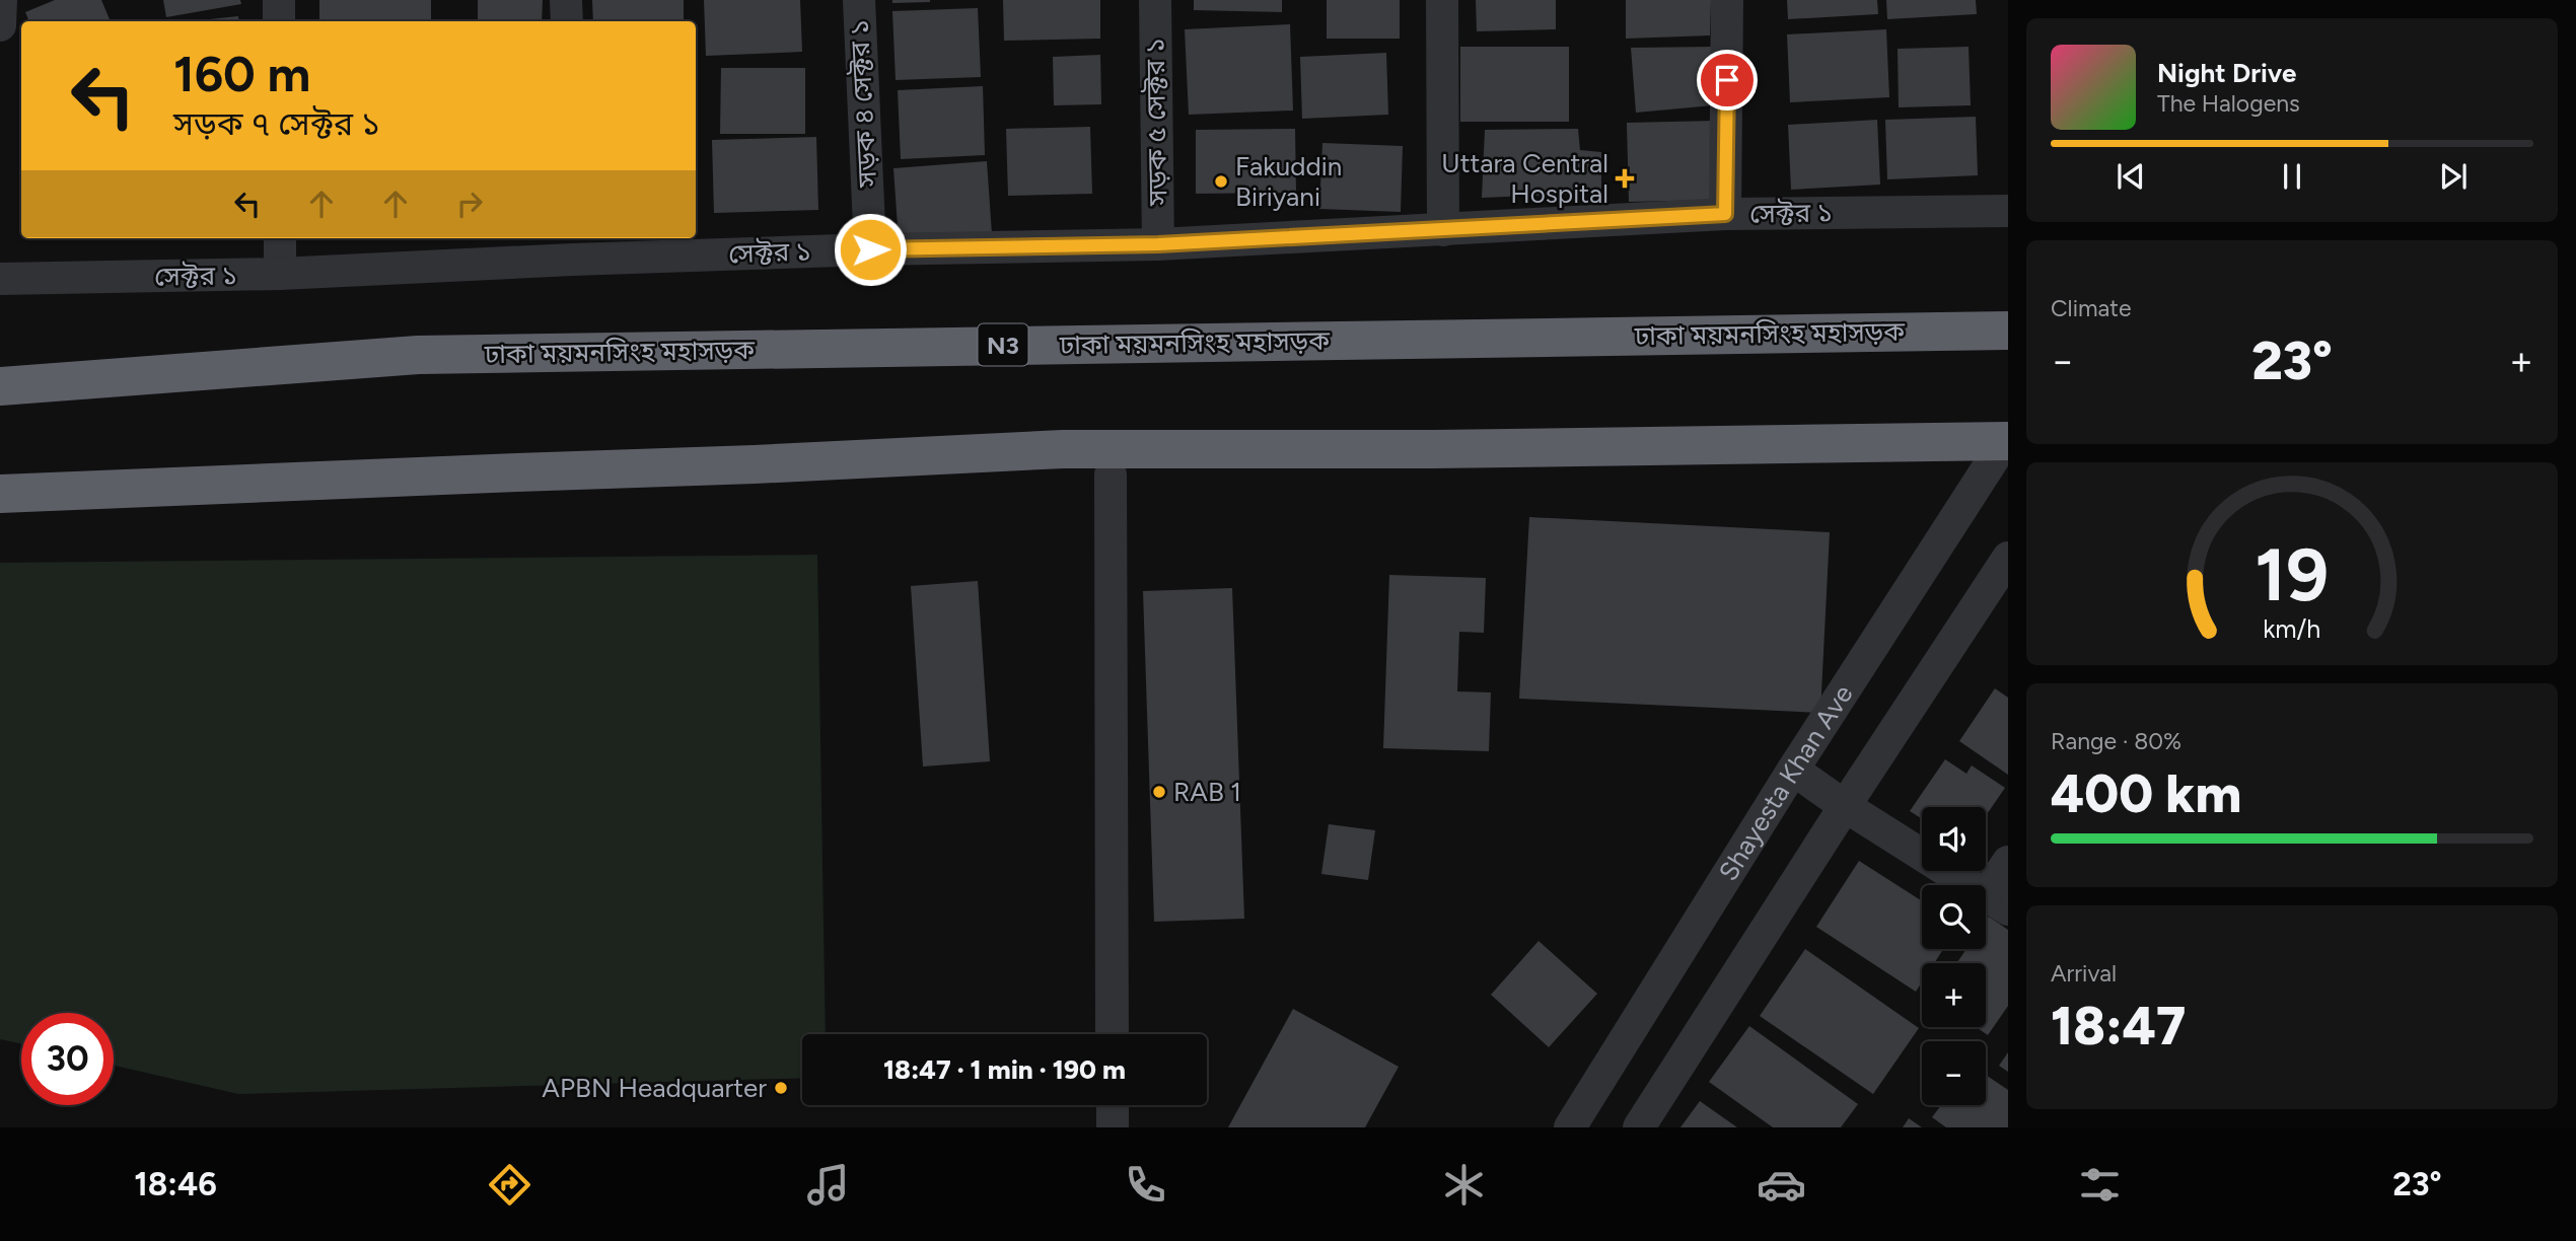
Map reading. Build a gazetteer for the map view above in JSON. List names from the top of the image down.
{
  "streets": {
    "highway": ["ঢাকা ময়মনসিংহ মহাসড়ক", "N3"],
    "street": [
      "সড়ক ৪ সেক্টর ১",
      "সড়ক ৫ সেক্টর ১",
      "সেক্টর ১",
      "Shayesta Khan Ave"
    ]
  },
  "crossings": [
    ["সড়ক ৪ সেক্টর ১", "সেক্টর ১"],
    ["সড়ক ৫ সেক্টর ১", "সেক্টর ১"]
  ],
  "places": {
    "health": ["Uttara Central Hospital"],
    "other": ["Fakuddin Biriyani", "RAB 1", "APBN Headquarter"]
  },
  "page": {
    "turn": ["160 m", "সড়ক ৭ সেক্টর ১"],
    "song": ["Night Drive", "The Halogens"],
    "tile": [
      "Climate",
      ["Range · 80%", "400 km"],
      ["Arrival", "18:47"]
    ],
    "heat": ["−", "23°", "+"],
    "map_buttons": ["+", "−"],
    "limit": "30",
    "trip": "18:47 · 1 min · 190 m",
    "tabs": ["18:46", "23°"],
    "gauge": ["19", "km/h"]
  }
}
